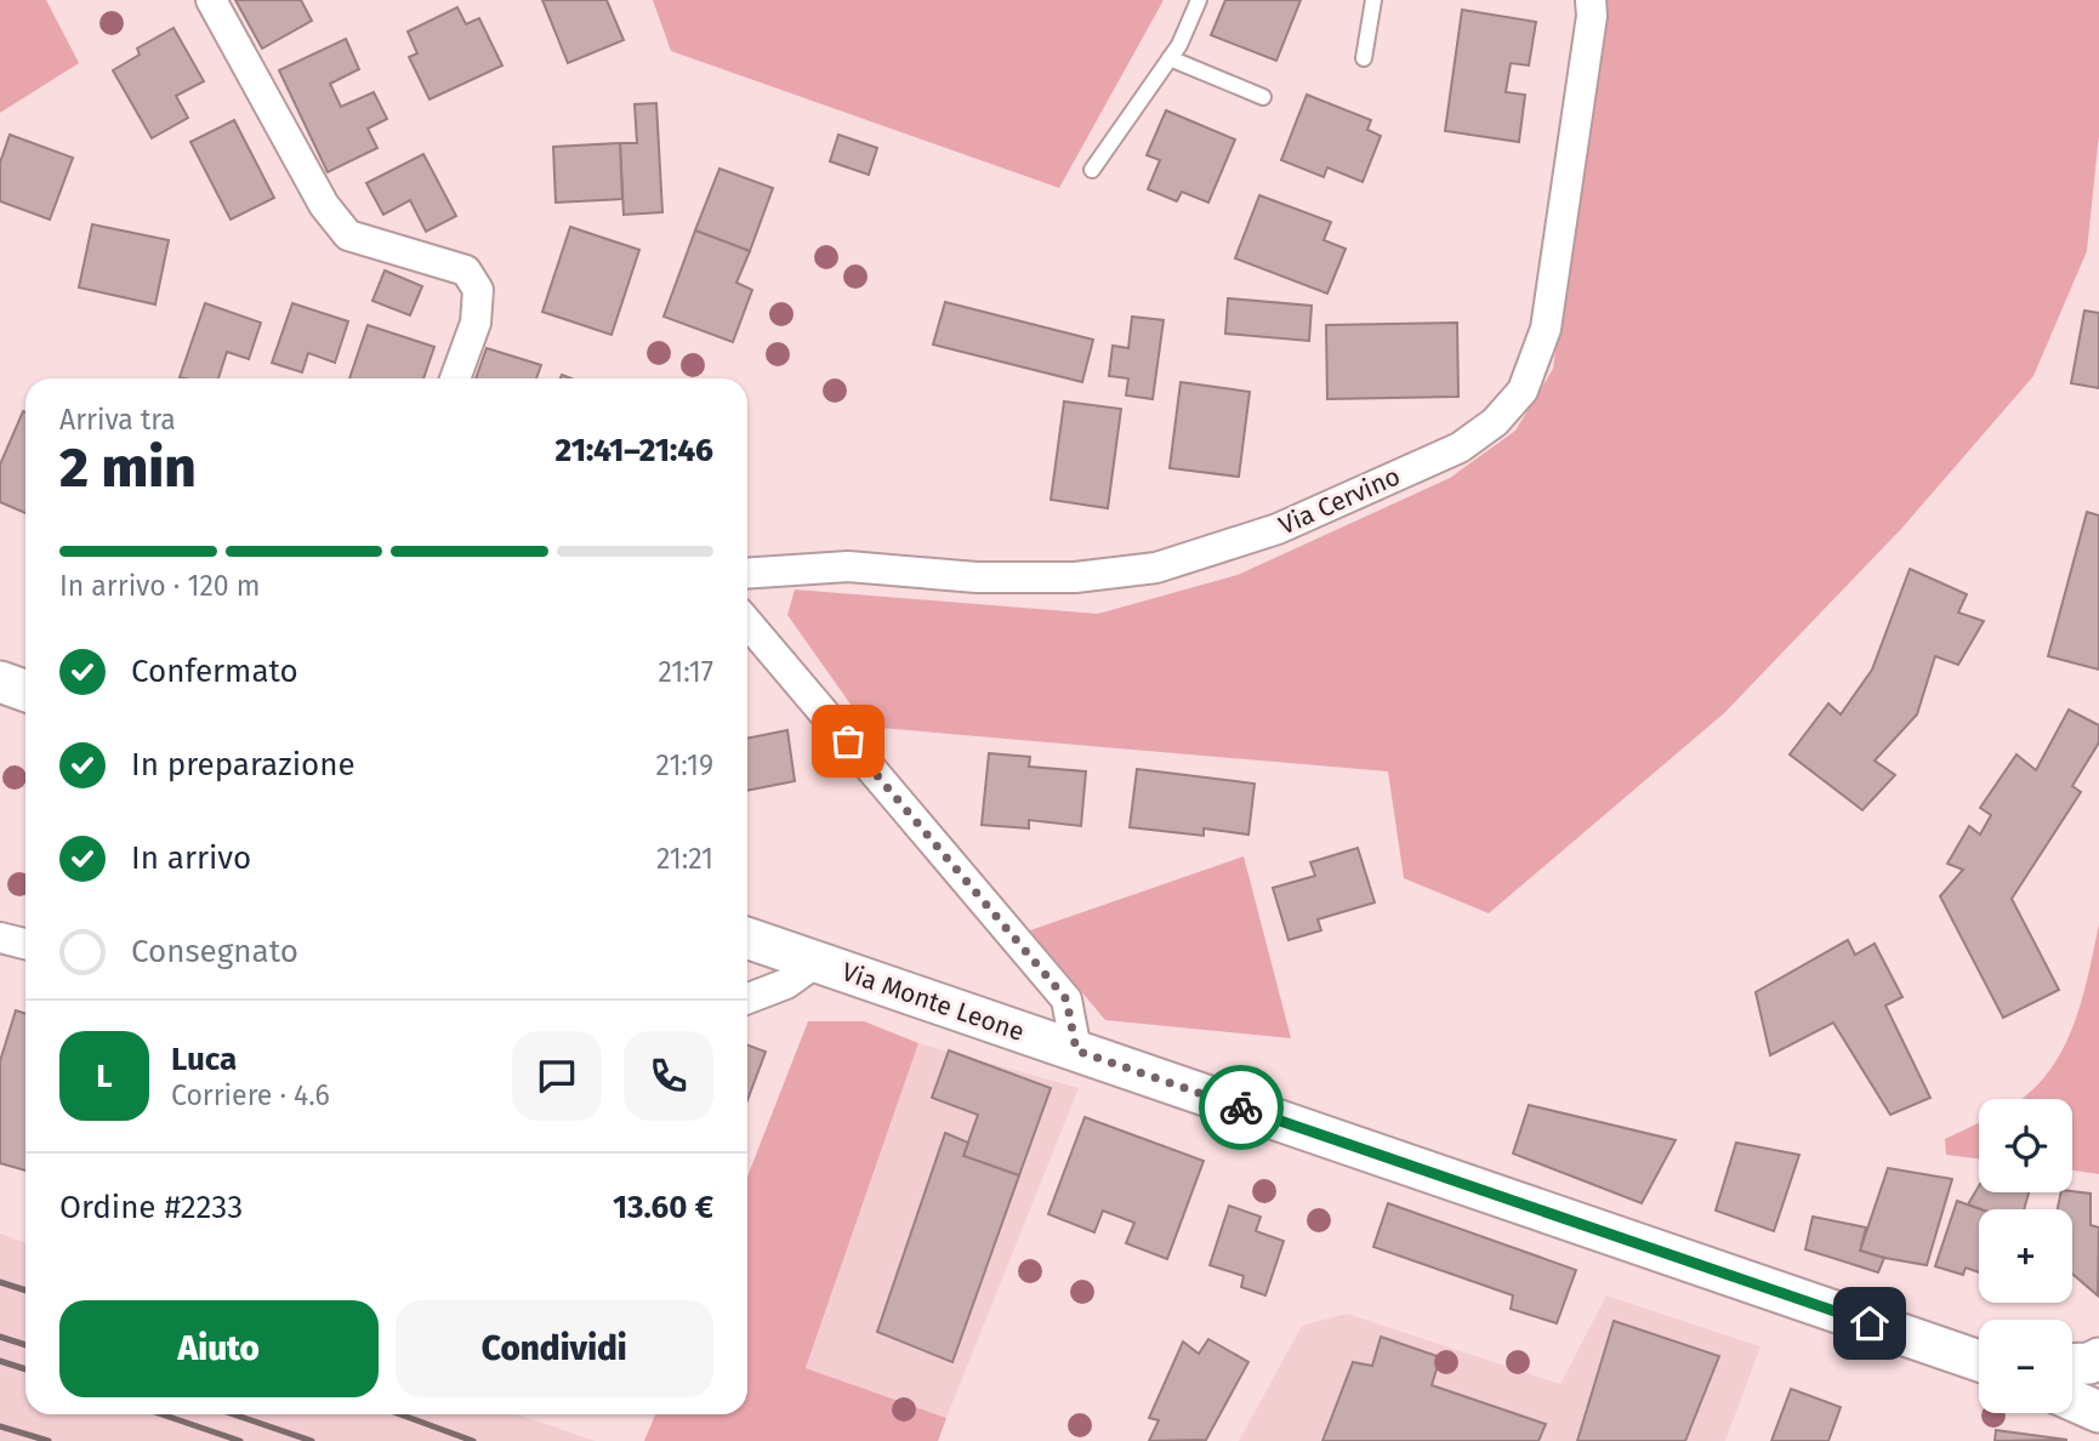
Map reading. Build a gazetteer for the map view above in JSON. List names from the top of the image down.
{
  "streets": {
    "street": ["Via Cervino", "Via Monte Leone"]
  },
  "page": {
    "heading": ["2 min", "Arriva tra", "21:41–21:46"],
    "panel": [
      "Luca",
      "Corriere · 4.6",
      "Ordine #2233",
      "13.60 €"
    ],
    "bar": "In arrivo · 120 m",
    "list": [
      ["Confermato", "21:17"],
      ["In preparazione", "21:19"],
      ["In arrivo", "21:21"],
      "Consegnato"
    ],
    "round": "L",
    "map_buttons": ["+", "−"],
    "buttons": ["Aiuto", "Condividi"]
  }
}
